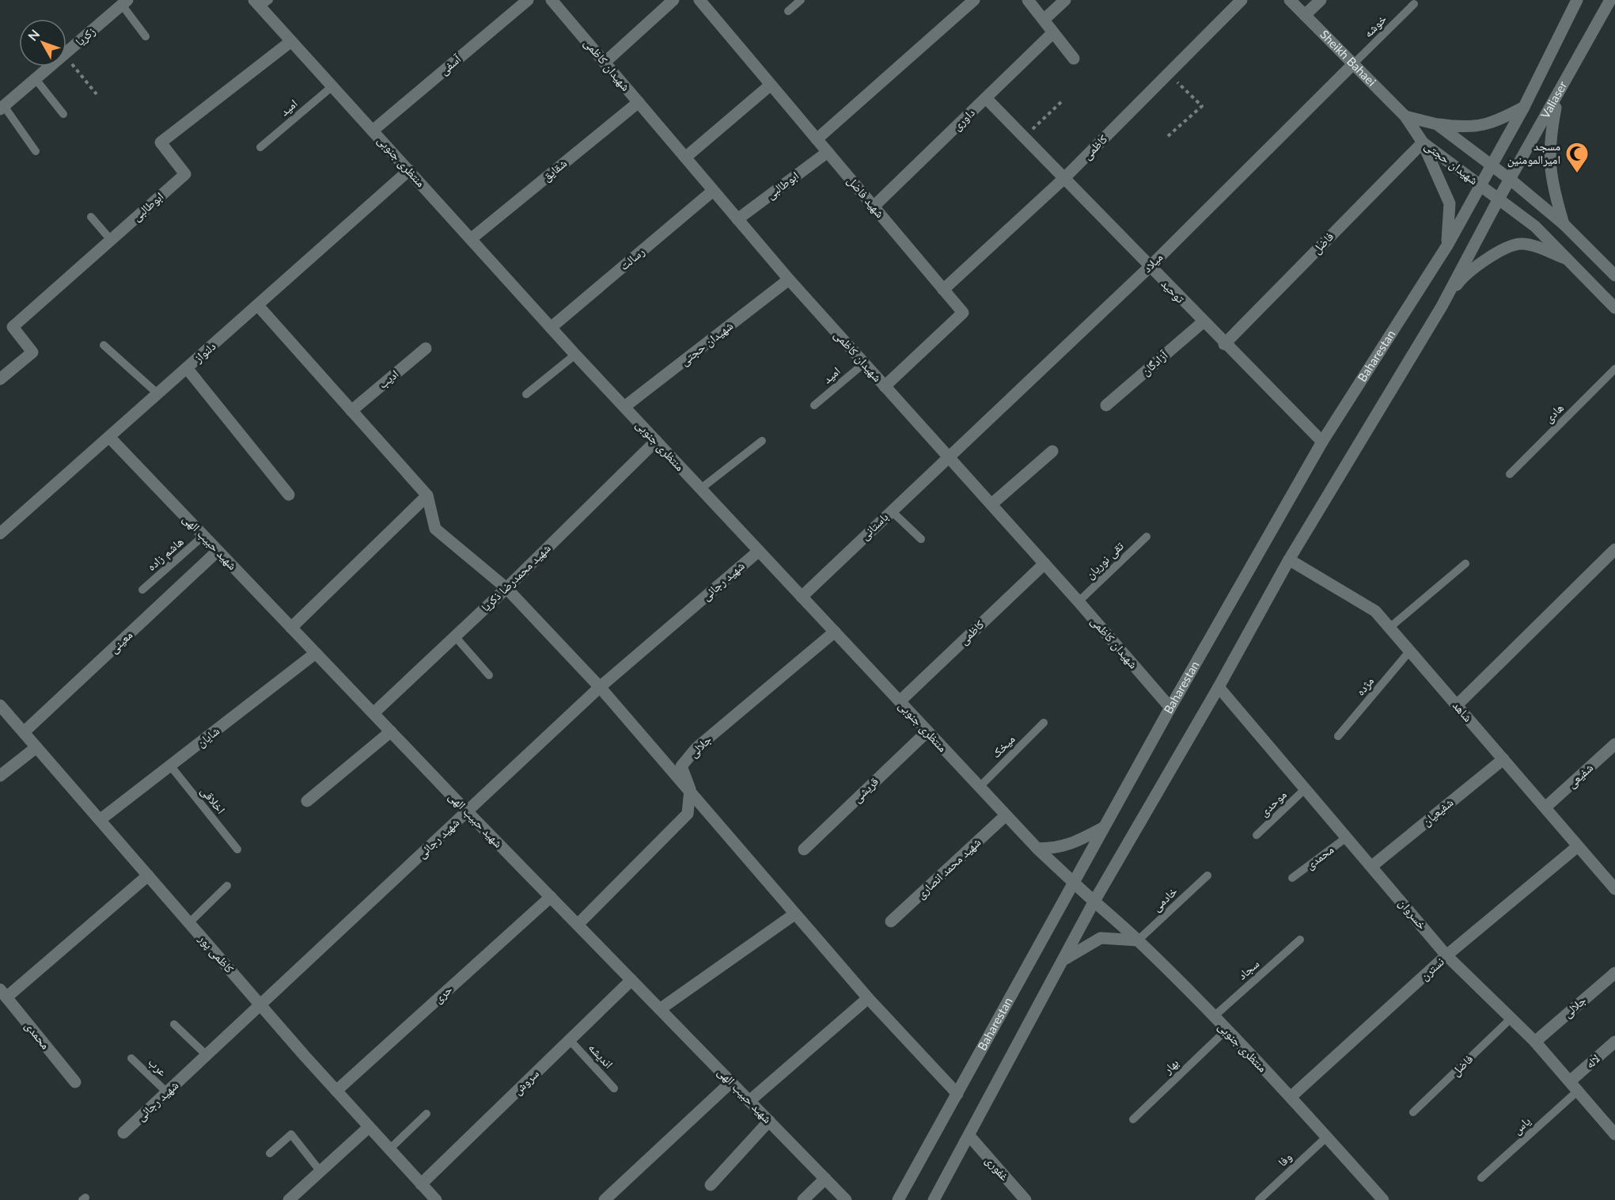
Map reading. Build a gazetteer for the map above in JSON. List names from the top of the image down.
{
  "streets": {
    "street": [
      "زکریا",
      "Sheikh Bahaei",
      "آسفی",
      "شهیدان کاظمی",
      "Valiaser",
      "داوری",
      "کاظمی",
      "منتظری جنوبی",
      "شهیدان حجتی",
      "شقایق",
      "ابوطالبی",
      "شهید فاضل",
      "فاضل",
      "رسالت",
      "میلاد",
      "توحید",
      "دلنواز",
      "Baharestan",
      "آزادگان",
      "ادیب",
      "باستانی",
      "شهید حبیب الهی",
      "شهید محمدرضا ذکریا",
      "شهید رجائی",
      "معینی",
      "شاهد",
      "شایان",
      "جلالی",
      "شفیعی",
      "قریشی",
      "شفیعیان",
      "محمدی",
      "شهید محمد انصاری",
      "خسروان",
      "کاظمی پور",
      "نسترن",
      "حری",
      "لاله",
      "سروش",
      "غفوری"
    ],
    "lane": [
      "خوشه",
      "امید",
      "هادی",
      "هاشم زاده",
      "تقی نوریان",
      "مژده",
      "میخک",
      "اخلاقی",
      "موحدی",
      "خادمی",
      "سجاد",
      "اندیشه",
      "بهار",
      "عرب",
      "یاس",
      "وفا"
    ]
  },
  "crossings": [
    ["خوشه", "Sheikh Bahaei"],
    ["خوشه", "میلاد"],
    ["Sheikh Bahaei", "شهیدان حجتی"],
    ["Sheikh Bahaei", "میلاد"],
    ["آسفی", "منتظری جنوبی"],
    ["شهیدان کاظمی", "امید"],
    ["شهیدان کاظمی", "کاظمی"],
    ["شهیدان کاظمی", "شهیدان حجتی"],
    ["شهیدان کاظمی", "شقایق"],
    ["شهیدان کاظمی", "ابوطالبی"],
    ["شهیدان کاظمی", "شهید فاضل"],
    ["شهیدان کاظمی", "رسالت"],
    ["شهیدان کاظمی", "میلاد"],
    ["شهیدان کاظمی", "Baharestan"],
    ["شهیدان کاظمی", "باستانی"],
    ["شهیدان کاظمی", "تقی نوریان"],
    ["Valiaser", "شهیدان حجتی"],
    ["Valiaser", "Baharestan"],
    ["امید", "منتظری جنوبی"],
    ["داوری", "شهید فاضل"],
    ["داوری", "توحید"],
    ["کاظمی", "منتظری جنوبی"],
    ["کاظمی", "شهید فاضل"],
    ["کاظمی", "توحید"],
    ["منتظری جنوبی", "شهیدان حجتی"],
    ["منتظری جنوبی", "شقایق"],
    ["منتظری جنوبی", "ابوطالبی"],
    ["منتظری جنوبی", "رسالت"],
    ["منتظری جنوبی", "دلنواز"],
    ["منتظری جنوبی", "Baharestan"],
    ["منتظری جنوبی", "باستانی"],
    ["منتظری جنوبی", "شهید محمدرضا ذکریا"],
    ["منتظری جنوبی", "شهید رجائی"],
    ["منتظری جنوبی", "جلالی"],
    ["منتظری جنوبی", "میخک"],
    ["منتظری جنوبی", "قریشی"],
    ["منتظری جنوبی", "شهید محمد انصاری"],
    ["منتظری جنوبی", "خادمی"],
    ["منتظری جنوبی", "نسترن"],
    ["منتظری جنوبی", "سجاد"],
    ["منتظری جنوبی", "بهار"],
    ["منتظری جنوبی", "وفا"],
    ["شهیدان حجتی", "فاضل"],
    ["شهیدان حجتی", "Baharestan"],
    ["ابوطالبی", "شهید فاضل"],
    ["فاضل", "توحید"],
    ["فاضل", "خسروان"],
    ["میلاد", "توحید"],
    ["میلاد", "باستانی"],
    ["توحید", "Baharestan"],
    ["توحید", "آزادگان"],
    ["دلنواز", "شهید حبیب الهی"],
    ["شهید حبیب الهی", "هاشم زاده"],
    ["شهید حبیب الهی", "شهید محمدرضا ذکریا"],
    ["شهید حبیب الهی", "شهید رجائی"],
    ["شهید حبیب الهی", "معینی"],
    ["شهید حبیب الهی", "شایان"],
    ["شهید حبیب الهی", "جلالی"],
    ["شهید حبیب الهی", "حری"],
    ["شهید حبیب الهی", "سروش"],
    ["شهید رجائی", "کاظمی پور"],
    ["شهید رجائی", "عرب"],
    ["معینی", "کاظمی پور"],
    ["مژده", "شاهد"],
    ["شاهد", "شفیعی"],
    ["شاهد", "شفیعیان"],
    ["شاهد", "نسترن"],
    ["شایان", "اخلاقی"],
    ["شایان", "کاظمی پور"],
    ["جلالی", "خسروان"],
    ["موحدی", "خسروان"],
    ["شفیعیان", "خسروان"],
    ["محمدی", "خسروان"],
    ["خسروان", "نسترن"],
    ["خسروان", "لاله"],
    ["خسروان", "یاس"],
    ["کاظمی پور", "حری"],
    ["کاظمی پور", "سروش"],
    ["اندیشه", "سروش"],
    ["لاله", "یاس"]
  ],
  "places": {
    "mosque": ["مسجد امیرالمومنین"]
  },
  "north": "top left"
}
